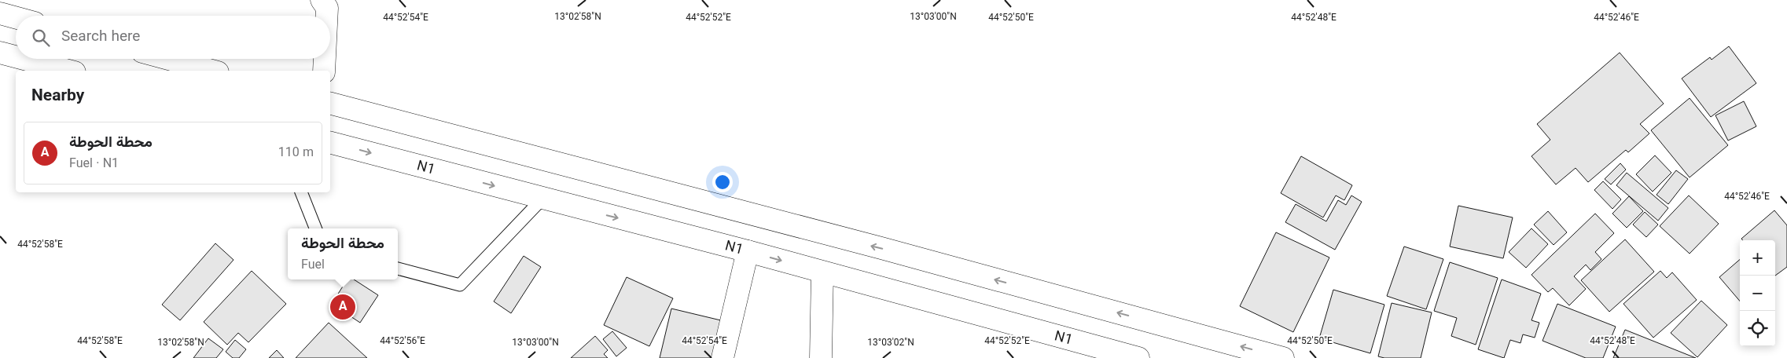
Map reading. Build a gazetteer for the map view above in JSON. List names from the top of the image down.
{
  "streets": {
    "main road": ["N1"]
  },
  "page": {
    "search": "Search here",
    "heading": "Nearby",
    "list": [
      {
        "mark": "A",
        "name": "محطة الحوطة",
        "note": "Fuel · N1",
        "value": "110 m"
      }
    ],
    "popup": ["محطة الحوطة", "Fuel"],
    "map_buttons": ["+", "−"],
    "pins": "A"
  },
  "coordinates": [
    "13°02'58\"N",
    "13°03'00\"N",
    "44°52'54\"E",
    "44°52'52\"E",
    "44°52'50\"E",
    "44°52'48\"E",
    "44°52'46\"E",
    "44°52'58\"E",
    "44°52'56\"E",
    "13°03'02\"N"
  ]
}
